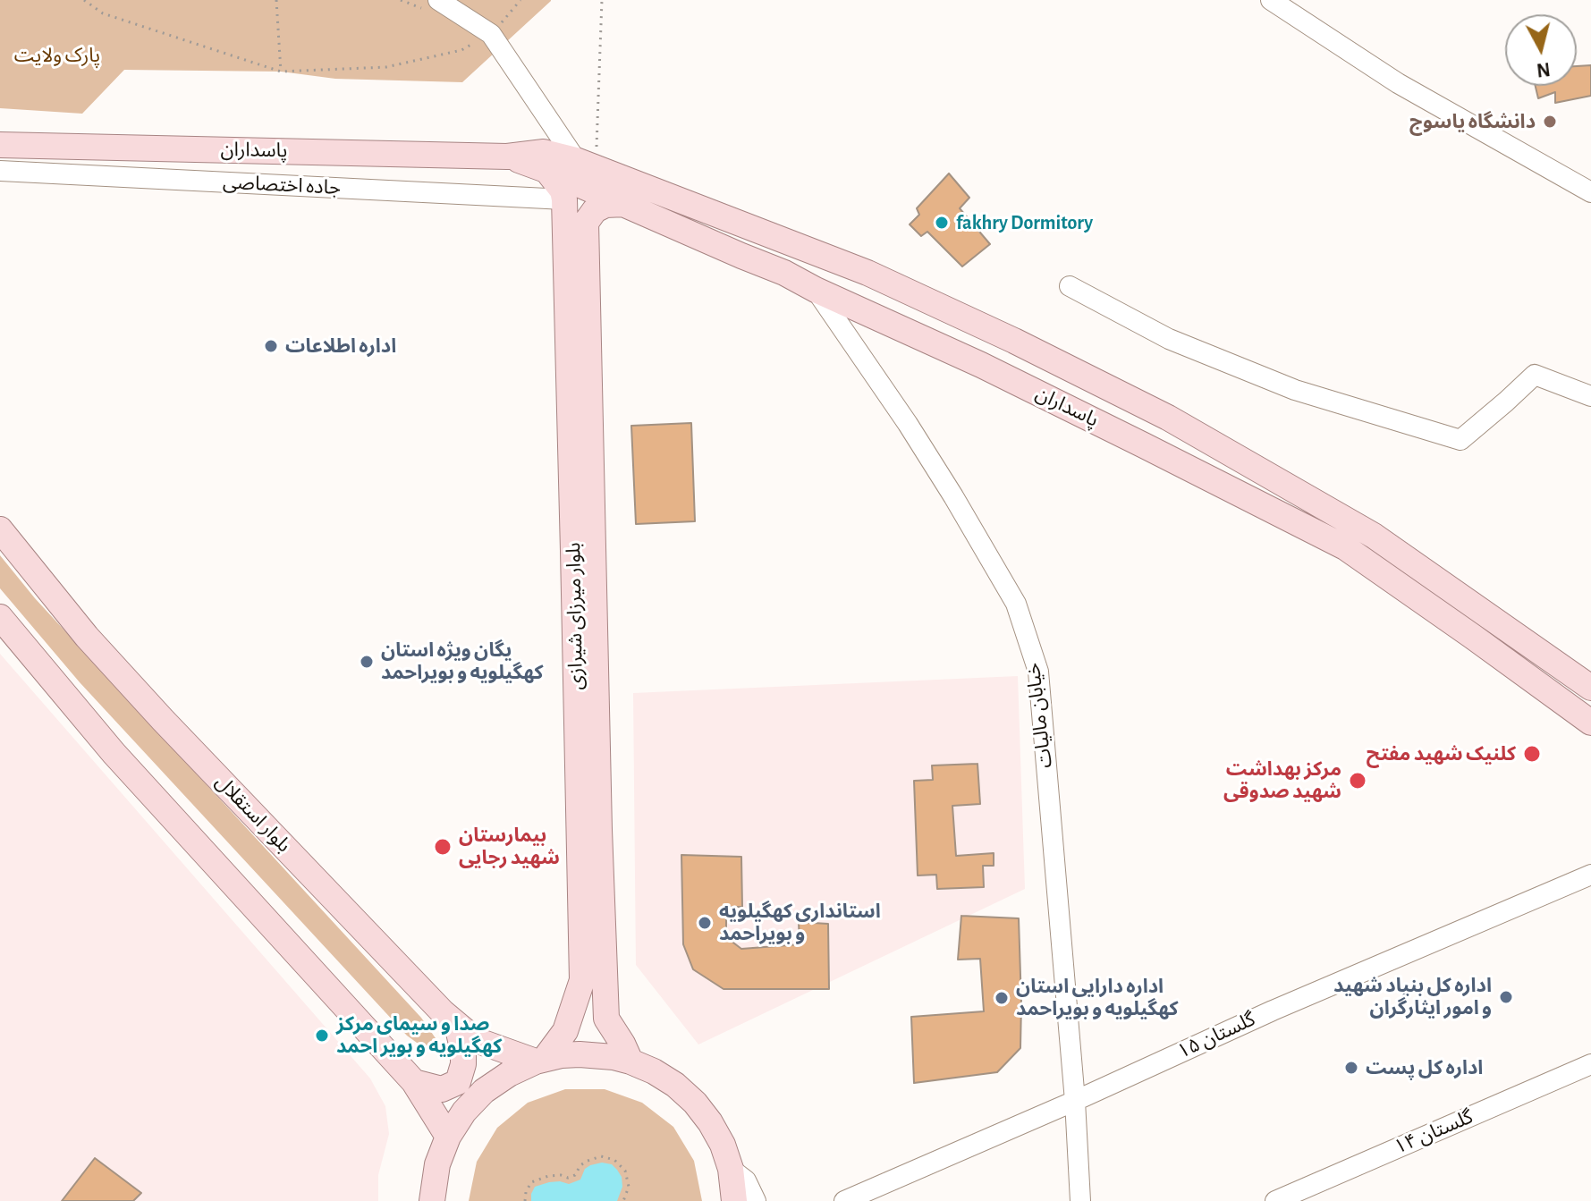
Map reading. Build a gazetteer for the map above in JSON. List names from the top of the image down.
{
  "streets": {
    "main road": ["پاسداران", "بلوار میرزای شیرازی", "بلوار استقلال"],
    "street": [
      "جاده اختصاصی",
      "خیابان مالیات",
      "گلستان ۱۵",
      "گلستان ۱۴"
    ]
  },
  "crossings": [
    ["پاسداران", "بلوار میرزای شیرازی"],
    ["پاسداران", "خیابان مالیات"],
    ["جاده اختصاصی", "بلوار میرزای شیرازی"],
    ["بلوار میرزای شیرازی", "بلوار استقلال"],
    ["خیابان مالیات", "گلستان ۱۵"]
  ],
  "parks": ["پارک ولایت"],
  "places": [
    "دانشگاه یاسوج",
    "fakhry Dormitory",
    "اداره اطلاعات",
    "یگان ویژه استان کهگیلویه و بویراحمد",
    "کلنیک شهید مفتح",
    "مرکز بهداشت شهید صدوقی",
    "بیمارستان شهید رجایی",
    "استانداری کهگیلویه و بویراحمد",
    "اداره کل بنیاد شهید و امور ایثارگران",
    "اداره دارایی استان کهگیلویه و بویراحمد",
    "صدا و سیمای مرکز کهگیلویه و بویر احمد",
    "اداره کل پست"
  ],
  "north": "bottom"
}
